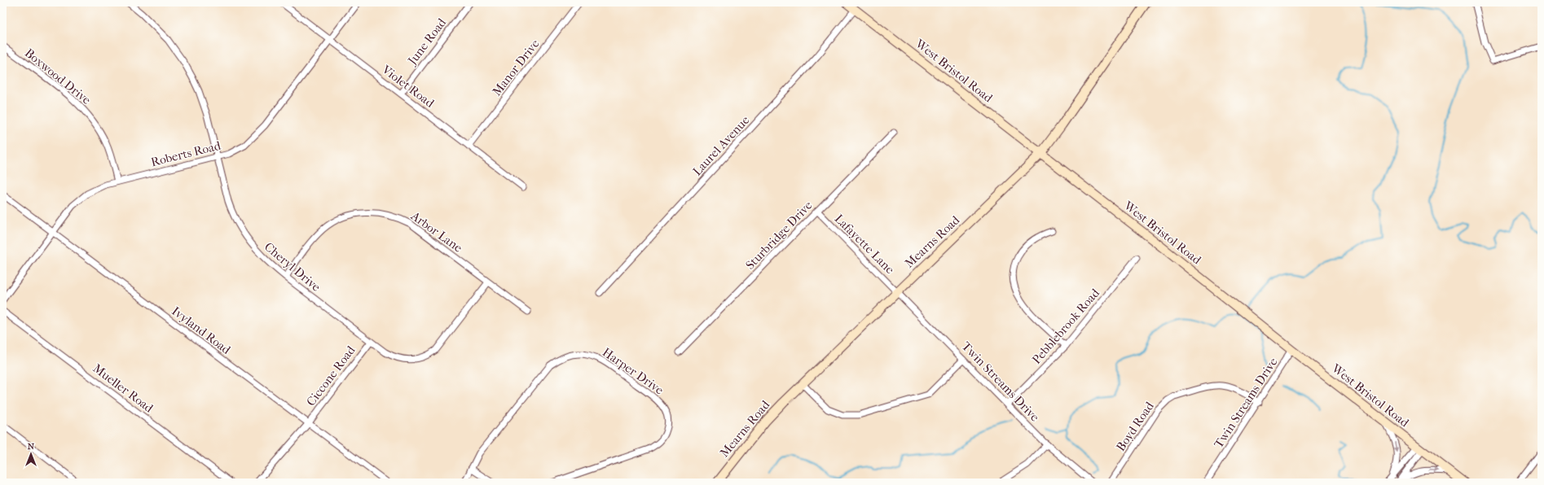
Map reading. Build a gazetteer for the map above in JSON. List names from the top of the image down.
{
  "streets": {
    "main road": ["West Bristol Road", "Mearns Road"],
    "street": [
      "June Road",
      "Manor Drive",
      "Boxwood Drive",
      "Violet Road",
      "Laurel Avenue",
      "Roberts Road",
      "Arbor Lane",
      "Sturbridge Drive",
      "Lafayette Lane",
      "Cheryl Drive",
      "Pebblebrook Road",
      "Ivyland Road",
      "Harper Drive",
      "Ciccone Road",
      "Twin Streams Drive",
      "Mueller Road",
      "Boyd Road"
    ]
  },
  "crossings": [
    ["June Road", "Violet Road"],
    ["Manor Drive", "Violet Road"],
    ["West Bristol Road", "Laurel Avenue"],
    ["West Bristol Road", "Mearns Road"],
    ["West Bristol Road", "Twin Streams Drive"],
    ["Boxwood Drive", "Roberts Road"],
    ["Violet Road", "Roberts Road"],
    ["Roberts Road", "Cheryl Drive"],
    ["Roberts Road", "Ivyland Road"],
    ["Arbor Lane", "Cheryl Drive"],
    ["Sturbridge Drive", "Lafayette Lane"],
    ["Mearns Road", "Lafayette Lane"],
    ["Mearns Road", "Twin Streams Drive"],
    ["Lafayette Lane", "Twin Streams Drive"],
    ["Cheryl Drive", "Ciccone Road"],
    ["Pebblebrook Road", "Twin Streams Drive"],
    ["Ivyland Road", "Ciccone Road"],
    ["Twin Streams Drive", "Boyd Road"]
  ],
  "north": "top"
}
